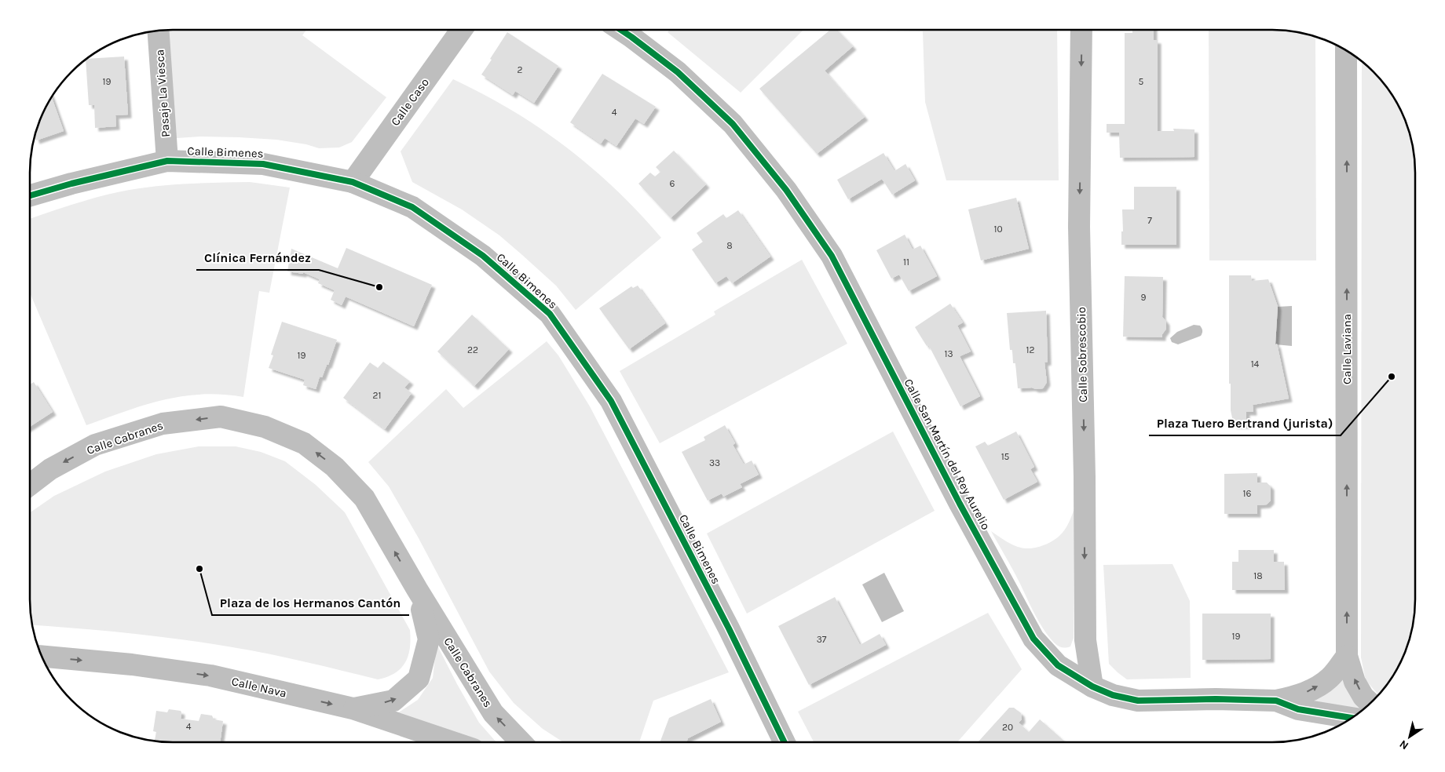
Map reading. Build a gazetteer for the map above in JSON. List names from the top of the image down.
{
  "streets": {
    "street": [
      "Pasaje La Viesca",
      "Calle Caso",
      "Calle Bimenes",
      "Calle Laviana",
      "Calle Sobrescobio",
      "Calle Cabranes",
      "Calle San Martín del Rey Aurelio",
      "Calle Nava"
    ]
  },
  "crossings": [
    ["Pasaje La Viesca", "Calle Bimenes"],
    ["Calle Caso", "Calle Bimenes"],
    ["Calle Sobrescobio", "Calle San Martín del Rey Aurelio"],
    ["Calle Cabranes", "Calle Nava"]
  ],
  "one_way": ["Calle Laviana", "Calle Sobrescobio", "Calle Nava"],
  "places": ["Clínica Fernández", "Plaza Tuero Bertrand (jurista)", "Plaza de los Hermanos Cantón"],
  "house_numbers": [
    "2",
    "19",
    "5",
    "4",
    "6",
    "7",
    "10",
    "8",
    "11",
    "9",
    "22",
    "12",
    "13",
    "19",
    "14",
    "21",
    "15",
    "33",
    "16",
    "18",
    "19",
    "37",
    "4",
    "20"
  ],
  "north": "bottom left"
}
